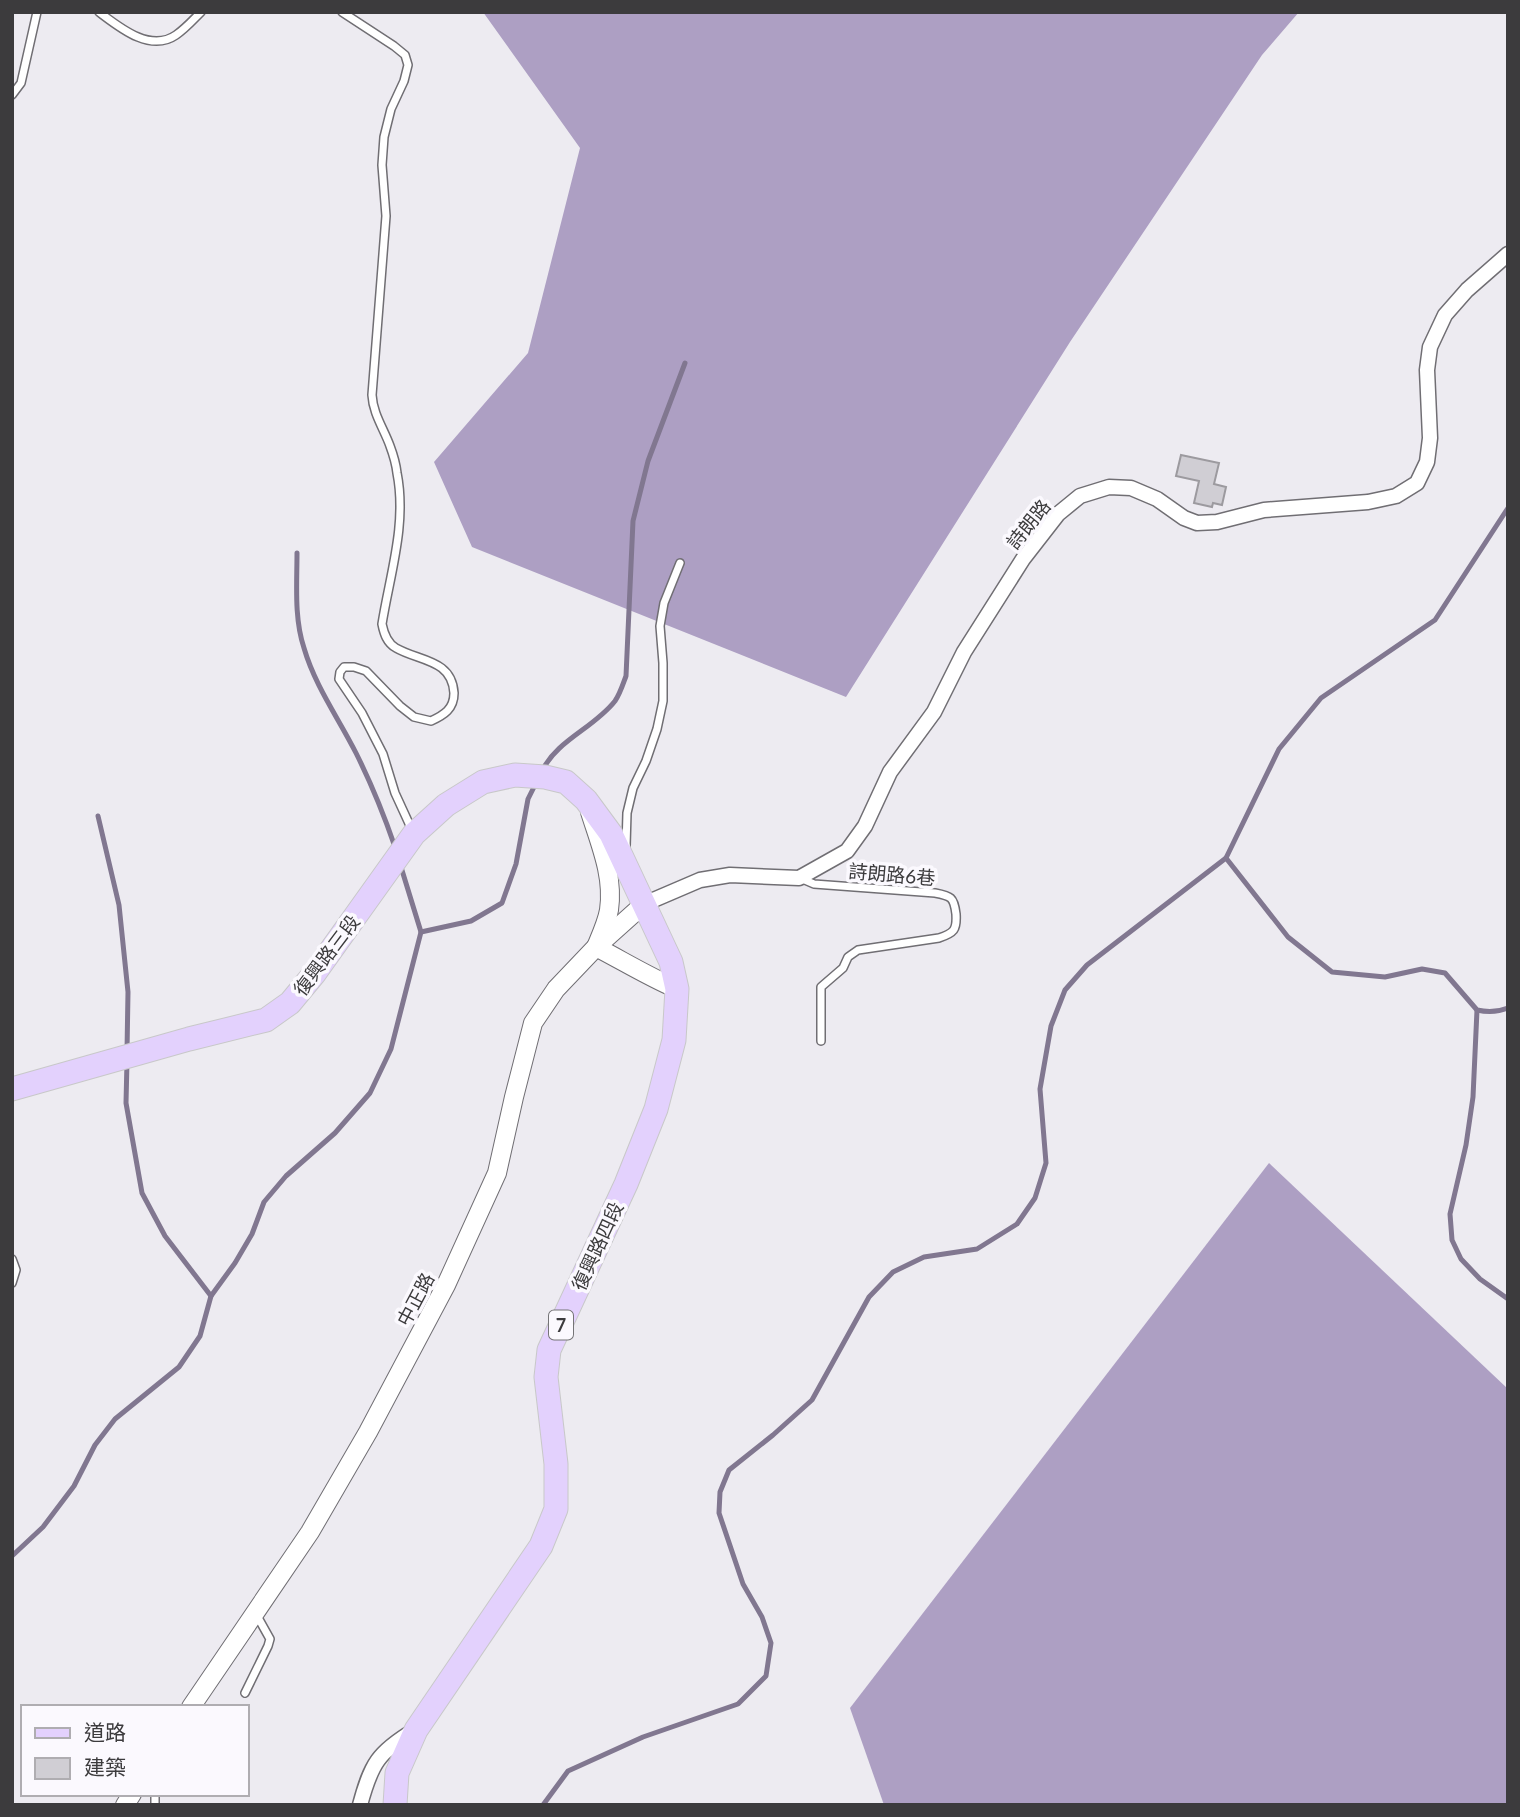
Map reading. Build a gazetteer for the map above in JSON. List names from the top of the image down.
{
  "streets": {
    "main road": ["復興路三段", "復興路四段", "7"],
    "street": ["詩朗路", "中正路"],
    "lane": ["詩朗路6巷"]
  },
  "crossings": [
    ["詩朗路", "詩朗路6巷"],
    ["復興路三段", "復興路四段"],
    ["復興路四段", "中正路"]
  ],
  "legend": ["道路", "建築"]
}
